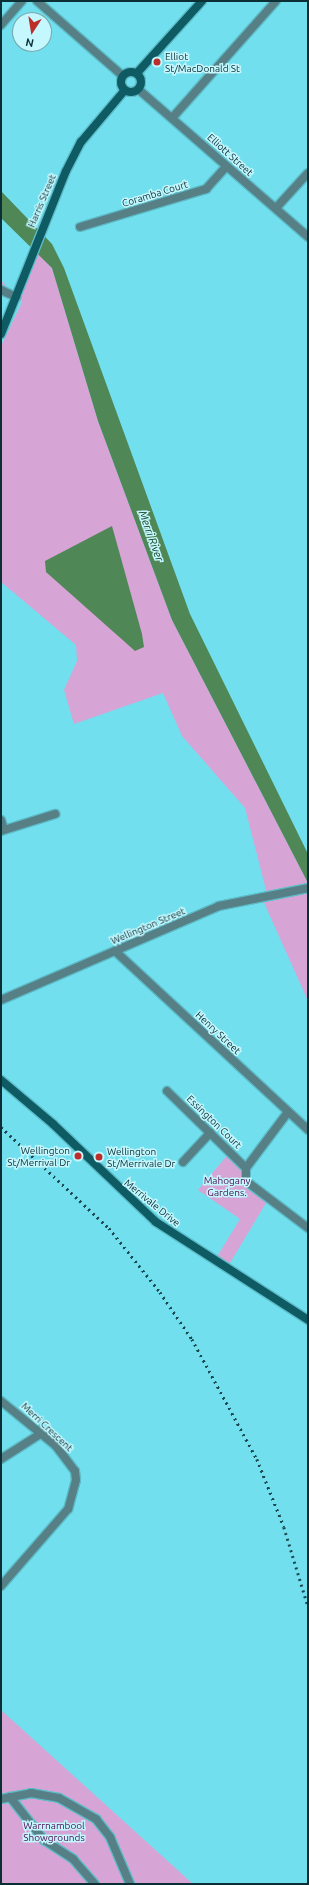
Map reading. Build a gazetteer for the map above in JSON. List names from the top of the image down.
{
  "streets": {
    "street": [
      "Elliott Street",
      "Coramba Court",
      "Harris Street",
      "Wellington Street",
      "Henry Street",
      "Essington Court",
      "Merrivale Drive",
      "Merri Crescent"
    ]
  },
  "crossings": [
    ["Elliott Street", "Coramba Court"],
    ["Elliott Street", "Harris Street"],
    ["Wellington Street", "Henry Street"]
  ],
  "water": ["Merri River"],
  "parks": ["Mahogany Gardens.", "Warrnambool Showgrounds"],
  "places": ["Elliot St/MacDonald St", "Wellington St/Merrival Dr", "Wellington St/Merrivale Dr"],
  "north": "bottom"
}
